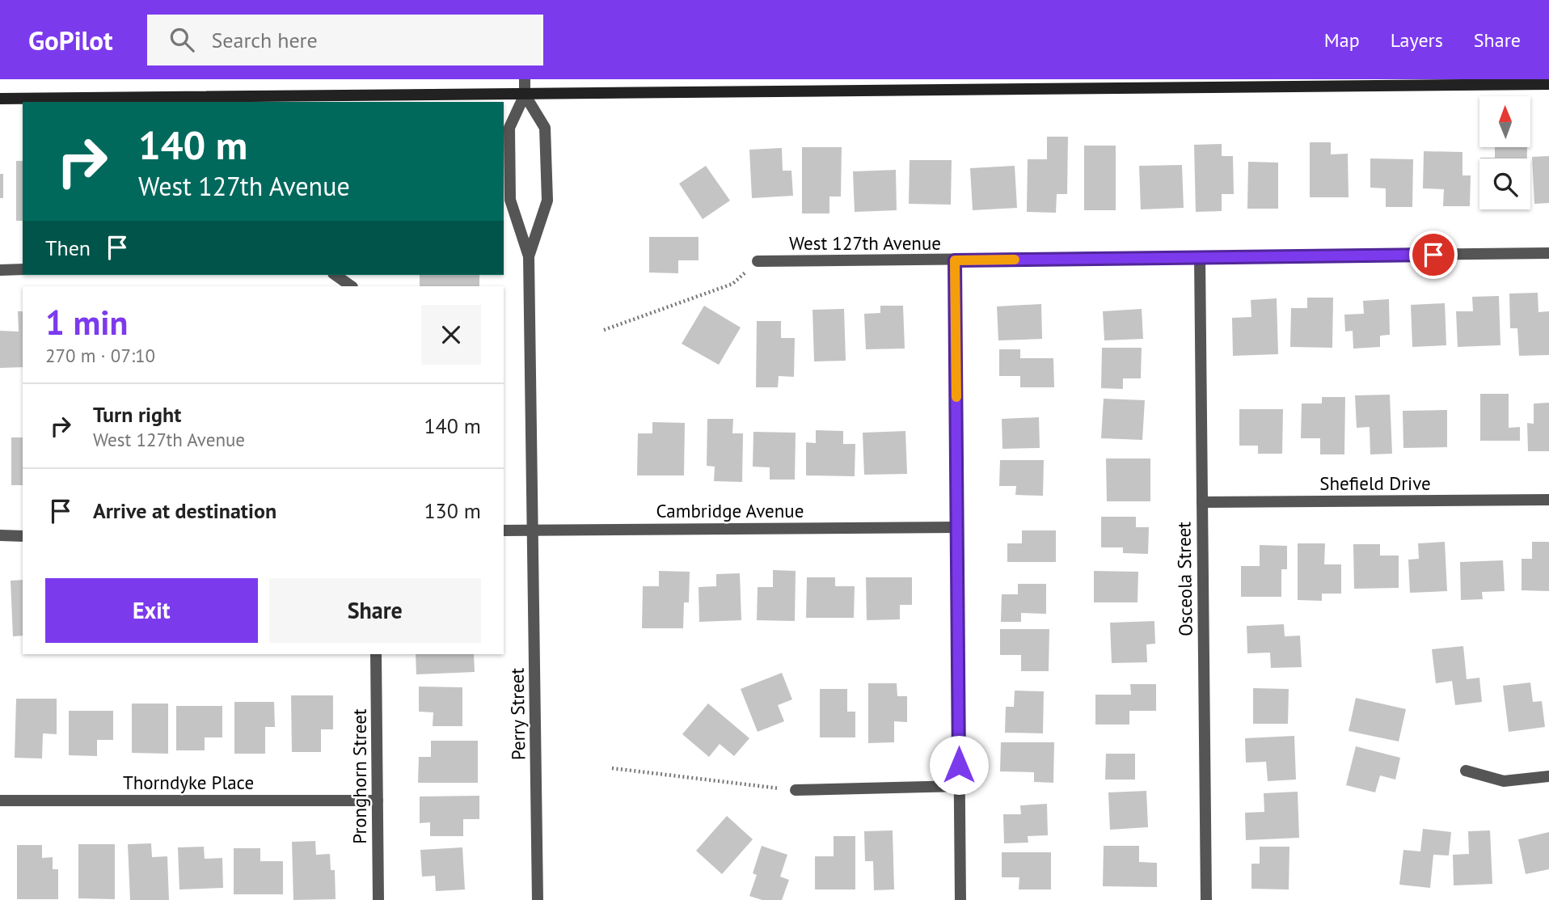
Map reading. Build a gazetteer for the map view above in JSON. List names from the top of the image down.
{
  "streets": {
    "street": [
      "West 127th Avenue",
      "Shefield Drive",
      "Cambridge Avenue",
      "Osceola Street",
      "Perry Street",
      "Pronghorn Street",
      "Thorndyke Place"
    ]
  },
  "crossings": [
    ["West 127th Avenue", "Osceola Street"],
    ["Shefield Drive", "Osceola Street"],
    ["Cambridge Avenue", "Perry Street"],
    ["Pronghorn Street", "Thorndyke Place"]
  ],
  "north": "top",
  "page": {
    "header": "GoPilot",
    "search": "Search here",
    "nav": ["Map", "Layers", "Share"],
    "turn": ["140 m", "West 127th Avenue"],
    "then": "Then",
    "heading": ["1 min", "270 m · 07:10"],
    "list": [
      {
        "name": "Turn right",
        "note": "West 127th Avenue",
        "value": "140 m"
      },
      {
        "name": "Arrive at destination",
        "value": "130 m"
      }
    ],
    "buttons": ["Exit", "Share"]
  }
}
